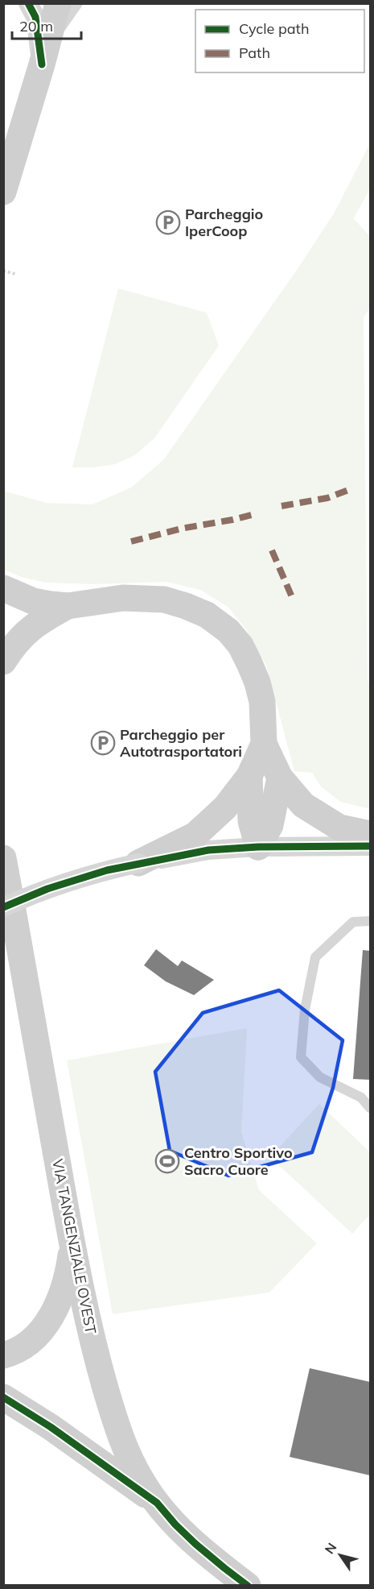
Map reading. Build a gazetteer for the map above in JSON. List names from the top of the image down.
{
  "streets": {
    "main road": ["VIA TANGENZIALE OVEST"]
  },
  "places": {
    "parking": ["Parcheggio IperCoop", "Parcheggio per Autotrasportatori"],
    "sports": ["Centro Sportivo Sacro Cuore"]
  },
  "legend": ["Cycle path", "Path"],
  "scale_bar": "20 m",
  "north": "top left"
}
